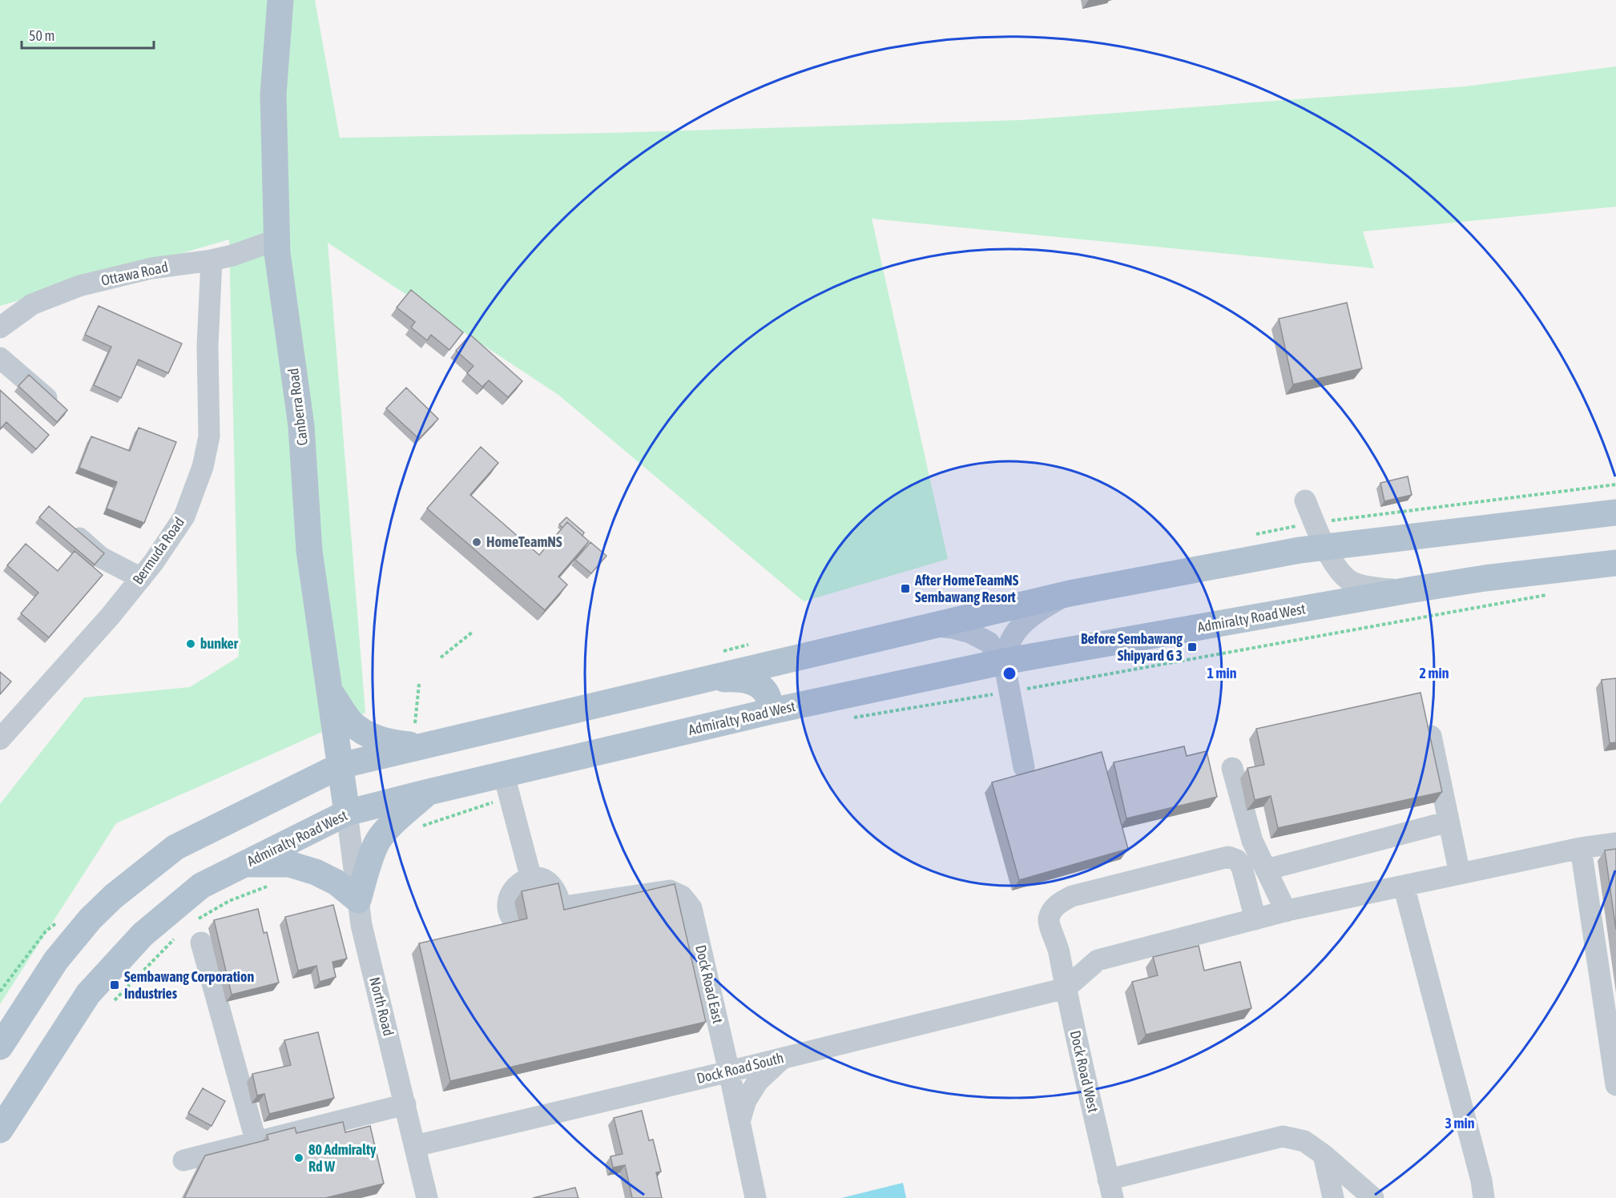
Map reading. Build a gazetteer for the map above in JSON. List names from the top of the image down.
{
  "streets": {
    "main road": ["Canberra Road", "Admiralty Road West"],
    "street": [
      "Ottawa Road",
      "Bermuda Road",
      "Dock Road East",
      "North Road",
      "Dock Road South",
      "Dock Road West"
    ]
  },
  "crossings": [
    ["Ottawa Road", "Canberra Road"],
    ["Ottawa Road", "Bermuda Road"],
    ["Canberra Road", "Admiralty Road West"],
    ["Canberra Road", "North Road"],
    ["Admiralty Road West", "North Road"],
    ["Dock Road East", "Dock Road South"],
    ["North Road", "Dock Road South"],
    ["Dock Road South", "Dock Road West"]
  ],
  "places": {
    "other": ["HomeTeamNS", "bunker", "80 Admiralty Rd W"],
    "transit": ["After HomeTeamNS Sembawang Resort", "Before Sembawang Shipyard G 3", "Sembawang Corporation Industries"]
  },
  "scale_bar": "50 m",
  "rings": ["1 min", "2 min", "3 min"]
}
